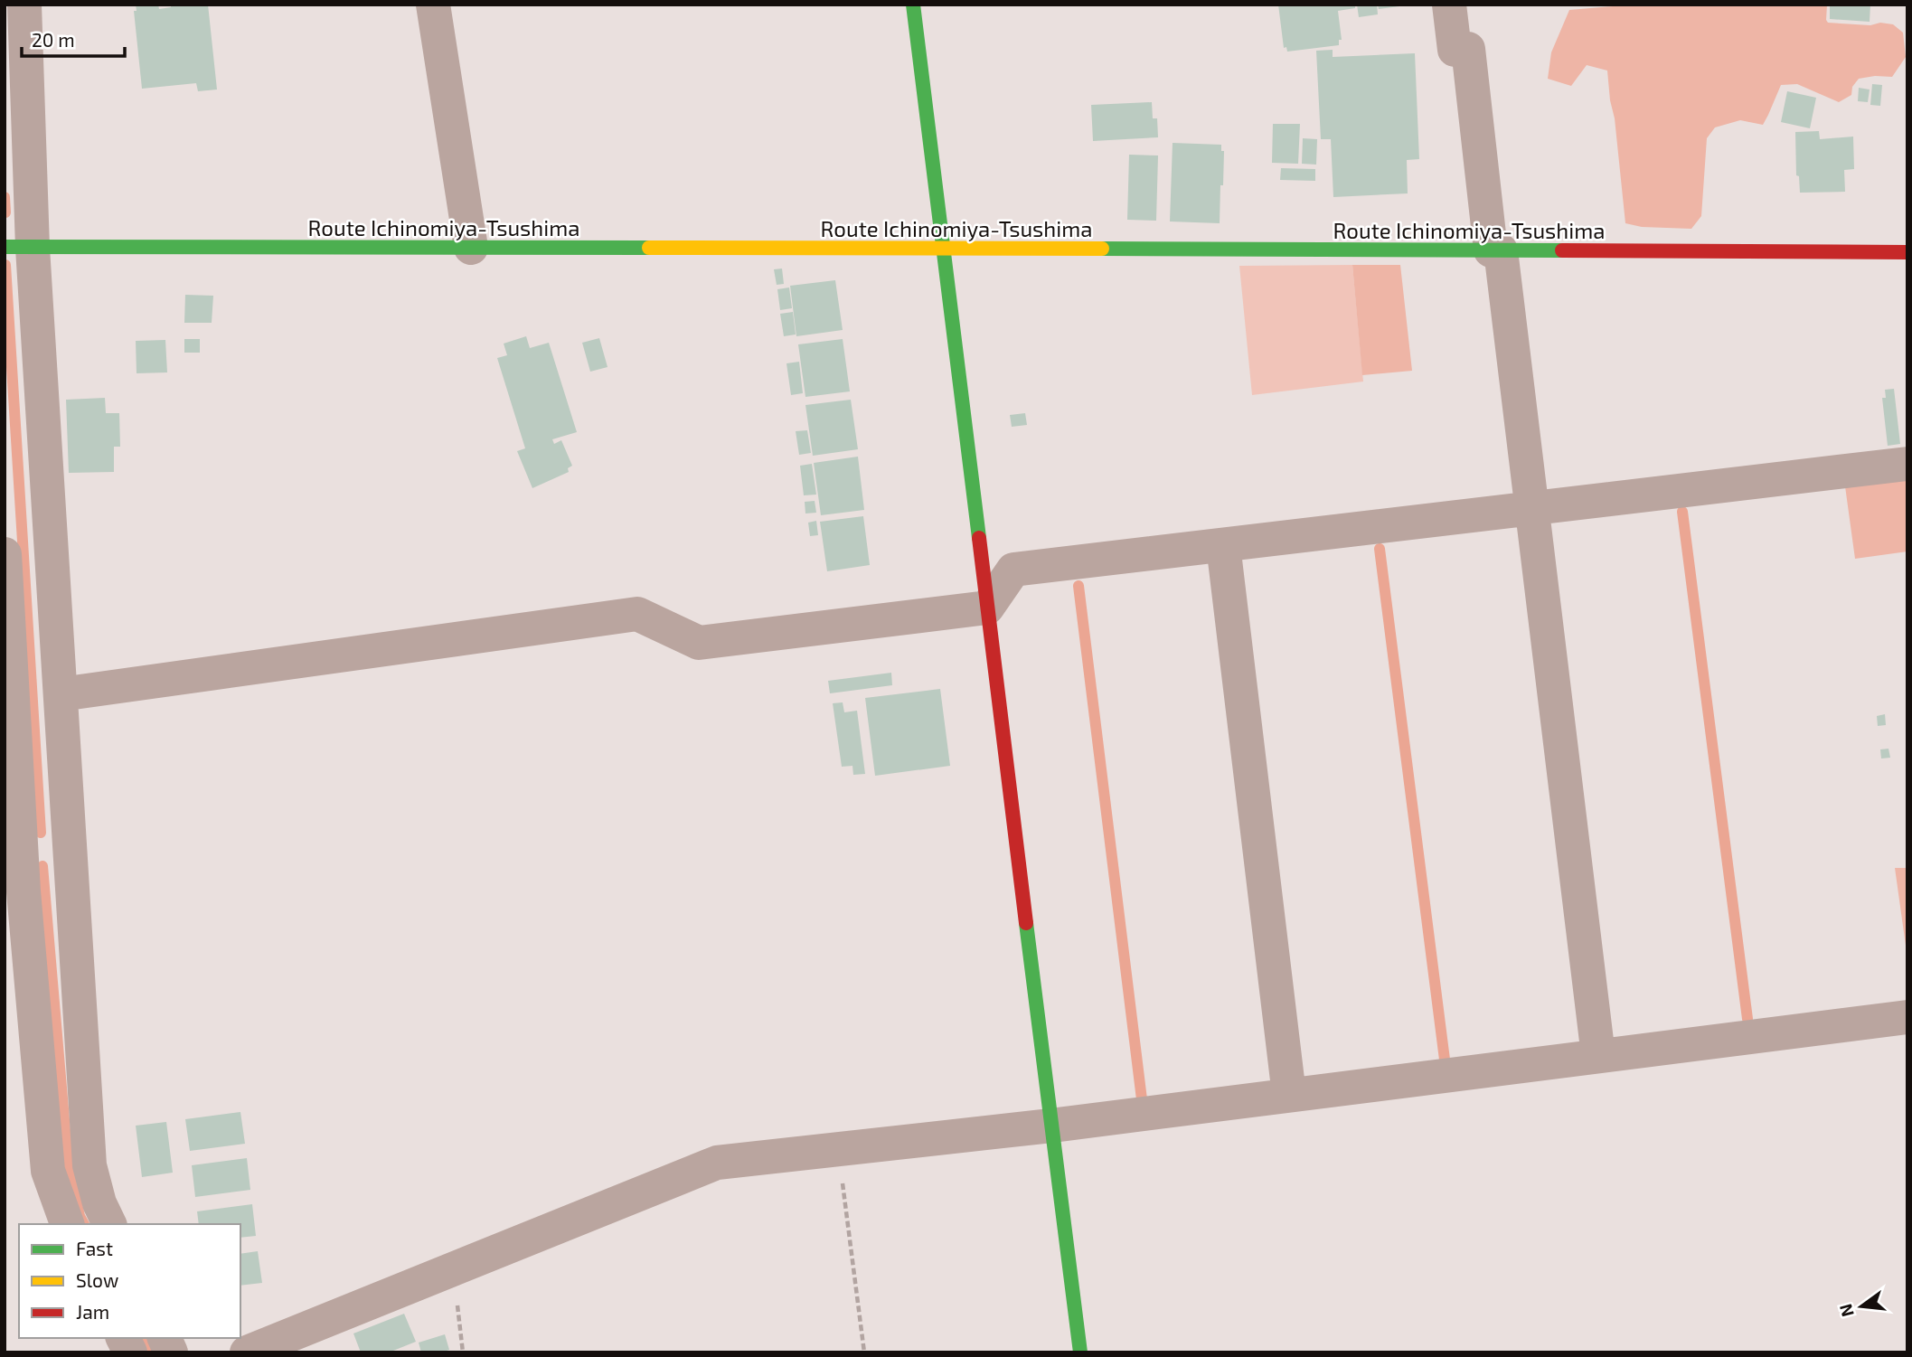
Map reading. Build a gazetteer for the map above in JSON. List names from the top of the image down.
{
  "streets": {
    "main road": ["Route Ichinomiya-Tsushima"]
  },
  "legend": ["Fast", "Slow", "Jam"],
  "scale_bar": "20 m",
  "north": "left"
}
